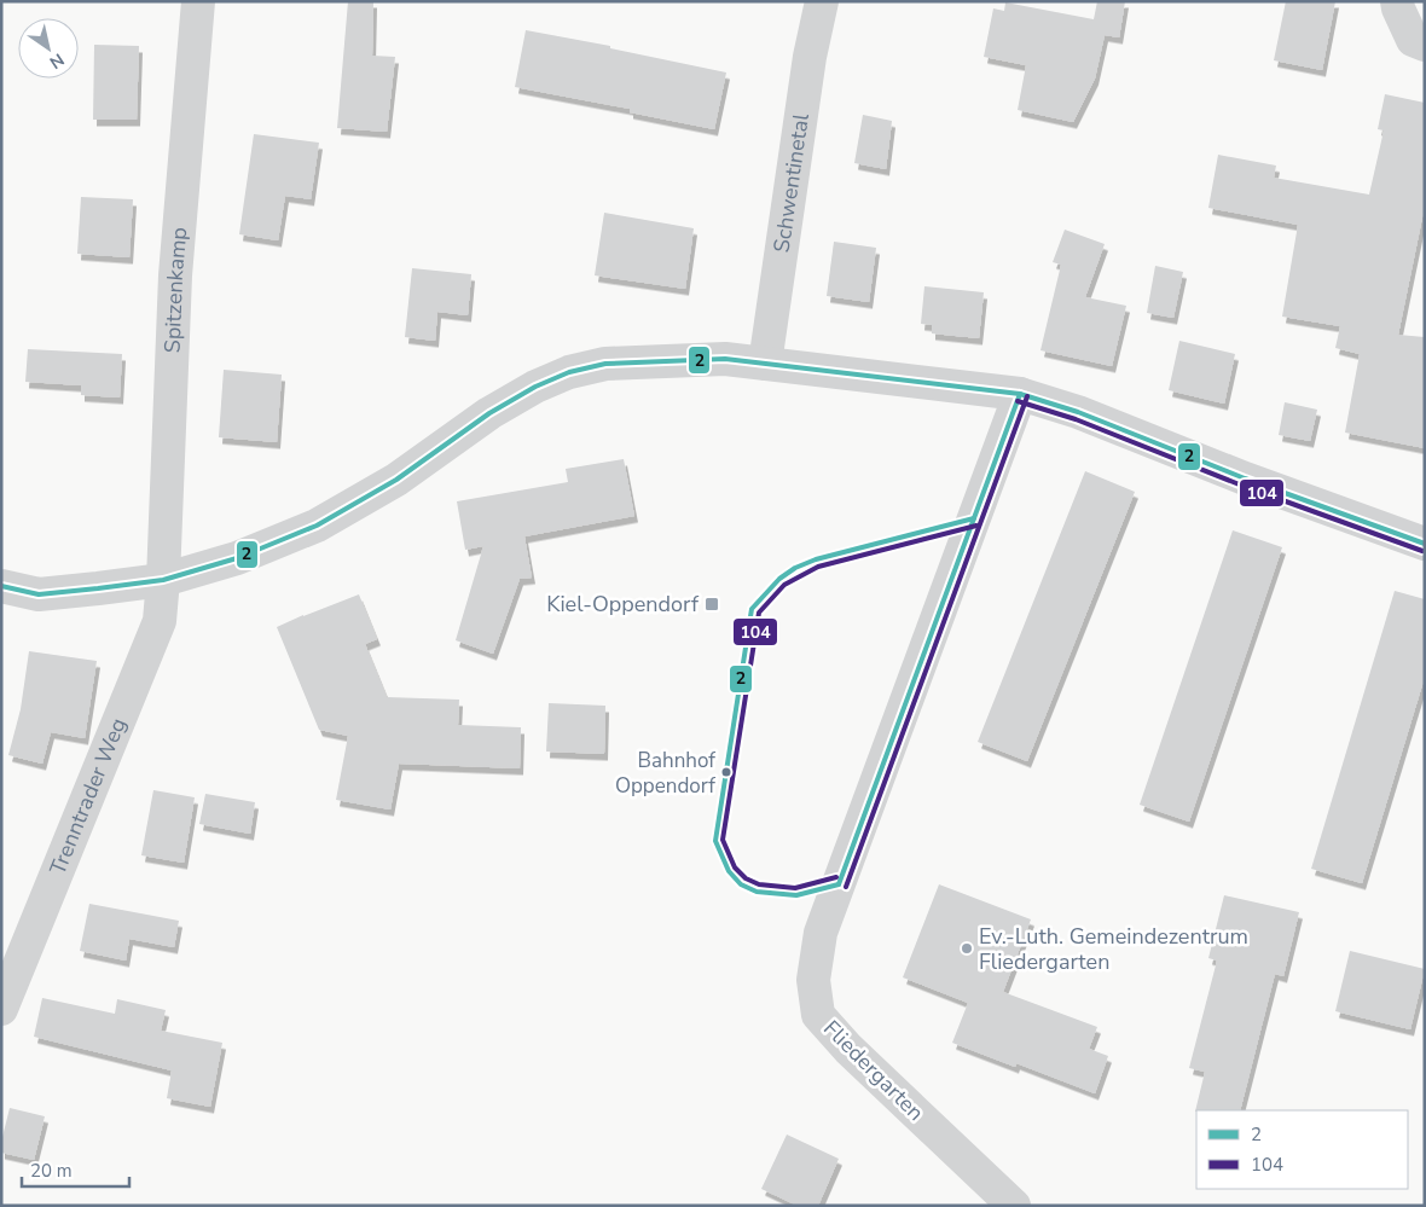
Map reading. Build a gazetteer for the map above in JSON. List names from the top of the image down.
{
  "streets": {
    "street": [
      "Schwentinetal",
      "Spitzenkamp",
      "Trenntrader Weg",
      "Fliedergarten"
    ]
  },
  "crossings": [
    ["Spitzenkamp", "Trenntrader Weg"]
  ],
  "places": {
    "transit": ["Kiel-Oppendorf"],
    "other": ["Bahnhof Oppendorf", "Ev.-Luth. Gemeindezentrum Fliedergarten"]
  },
  "lines": ["transit line 2", "transit line 104"],
  "legend": ["2", "104"],
  "scale_bar": "20 m",
  "north": "bottom right"
}
